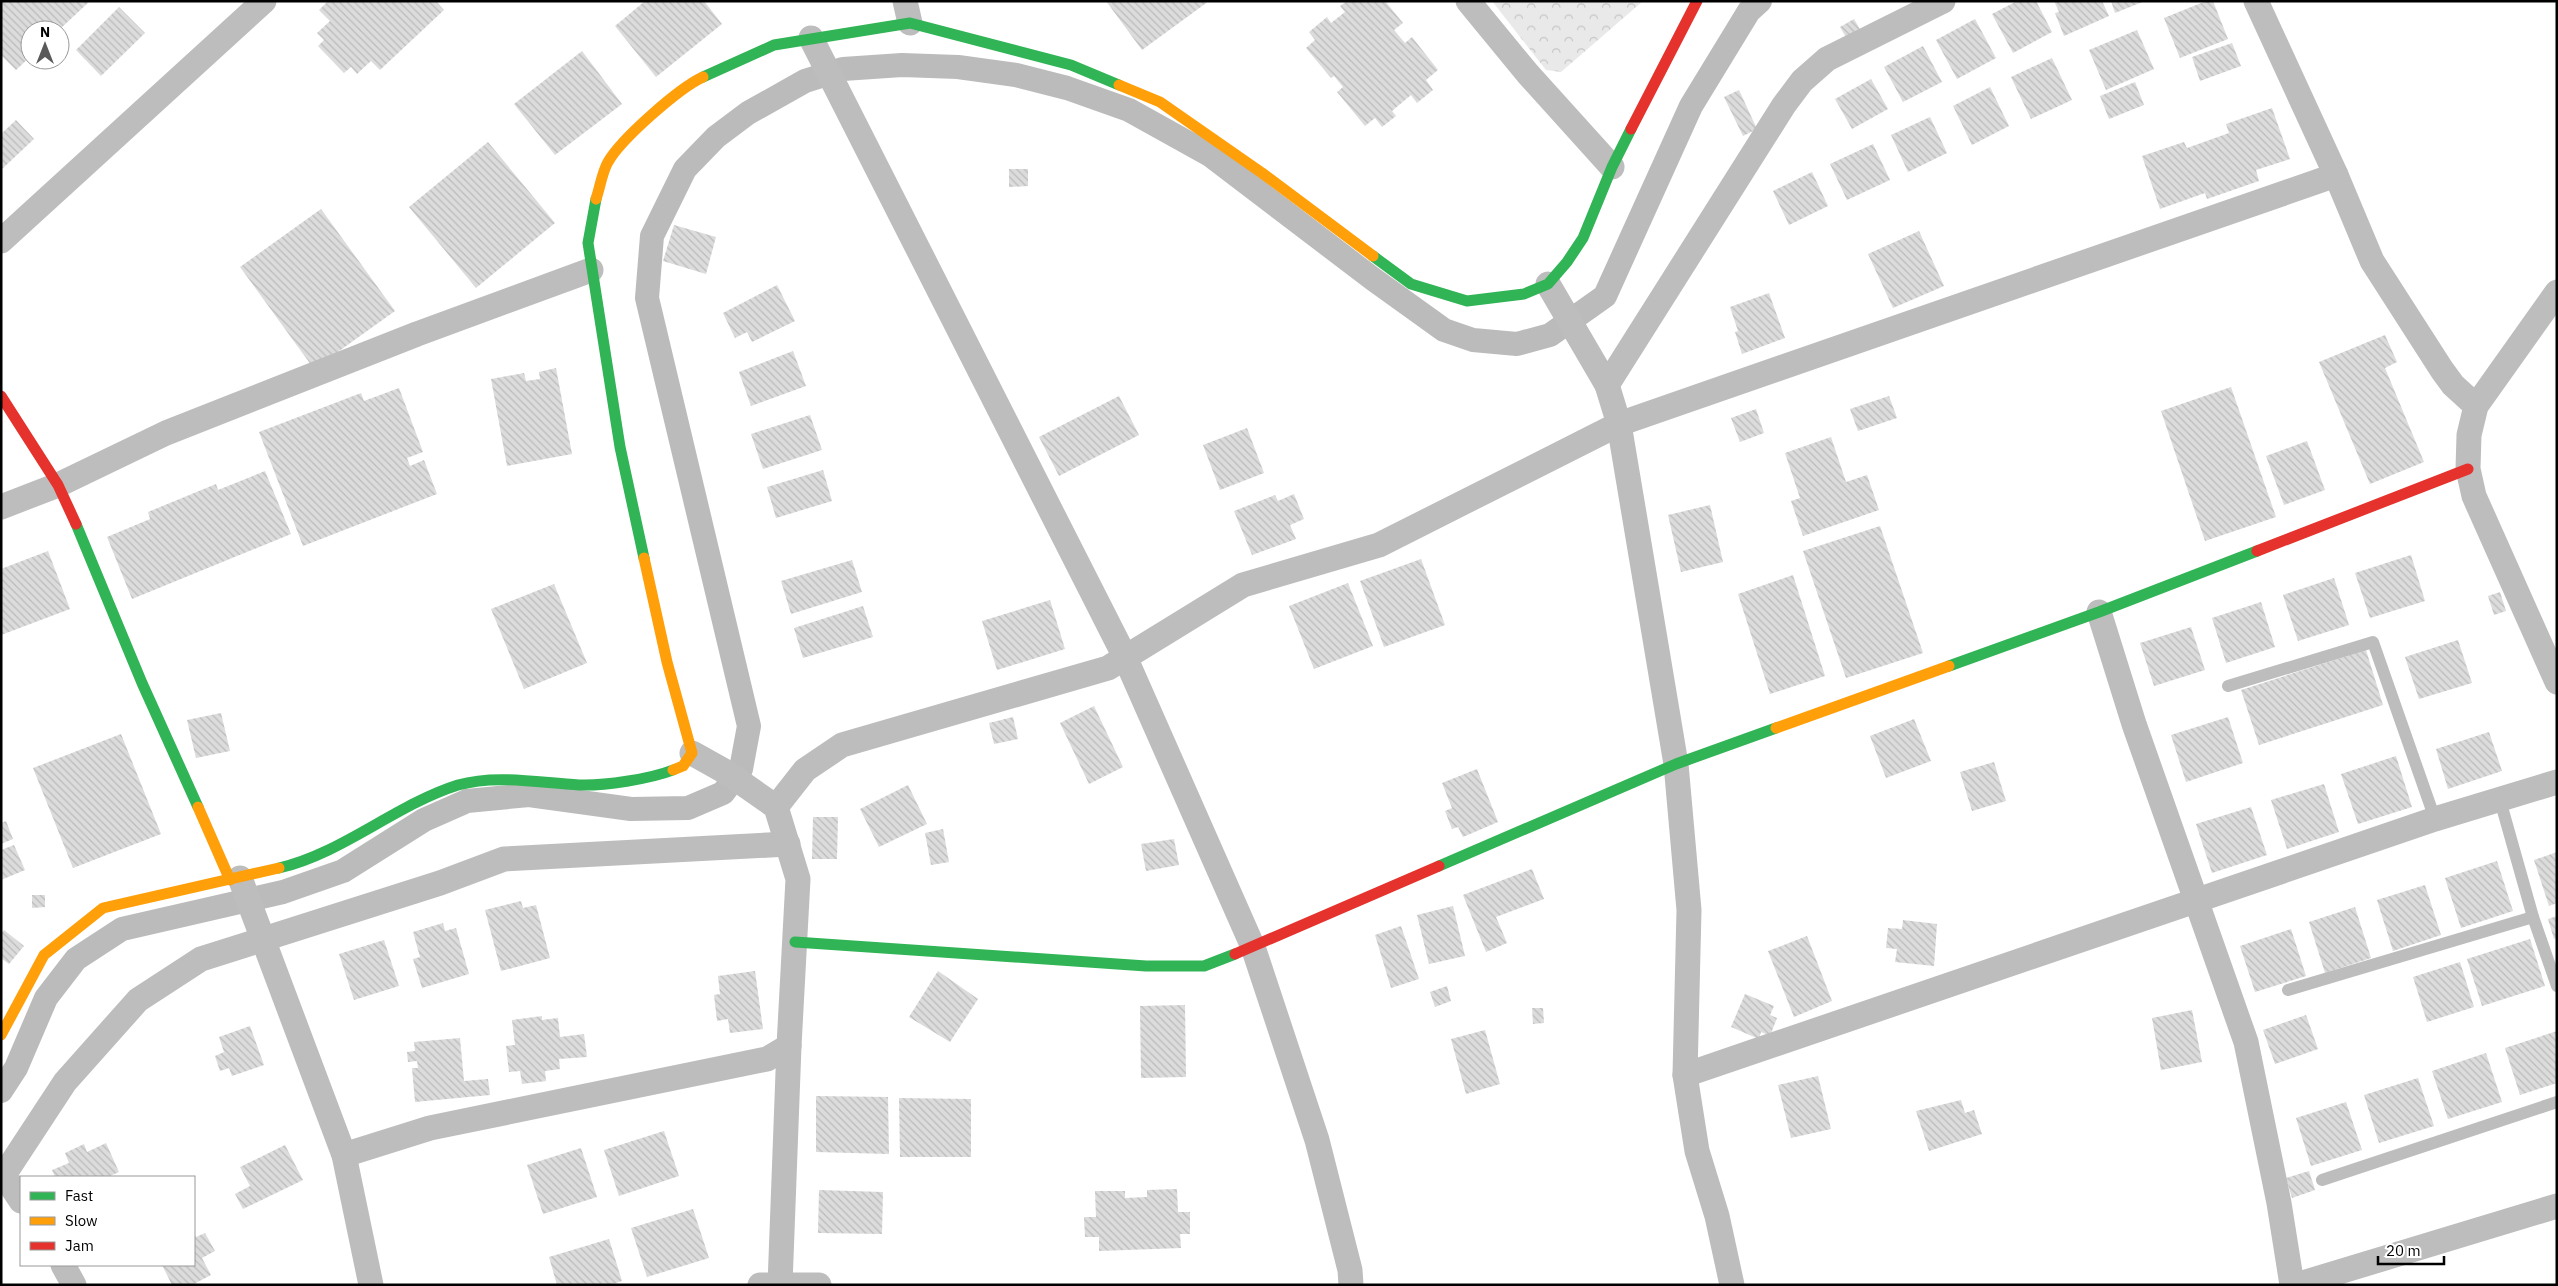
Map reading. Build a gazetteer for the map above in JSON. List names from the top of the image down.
{
  "legend": ["Fast", "Slow", "Jam"],
  "scale_bar": "20 m",
  "north": "top"
}
